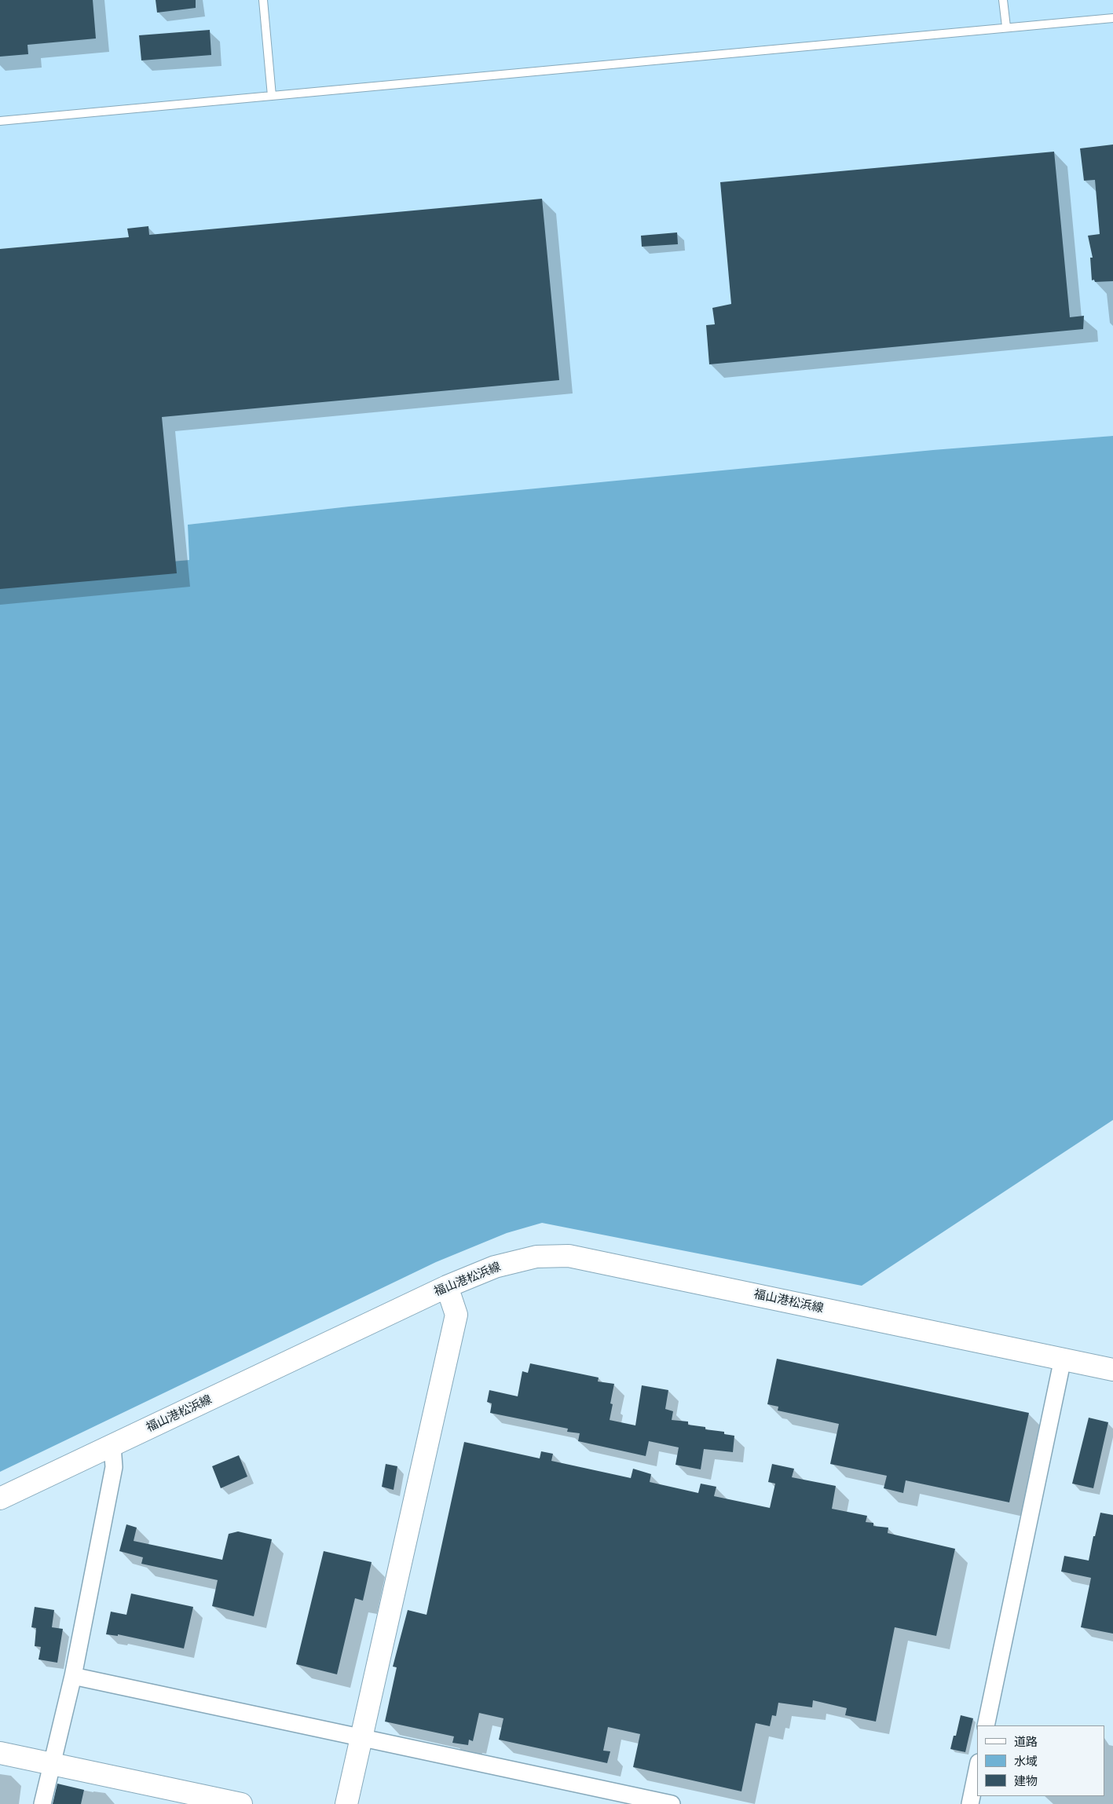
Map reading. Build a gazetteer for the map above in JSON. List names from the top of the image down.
{
  "streets": {
    "main road": ["福山港松浜線"]
  },
  "legend": ["道路", "水域", "建物"]
}
